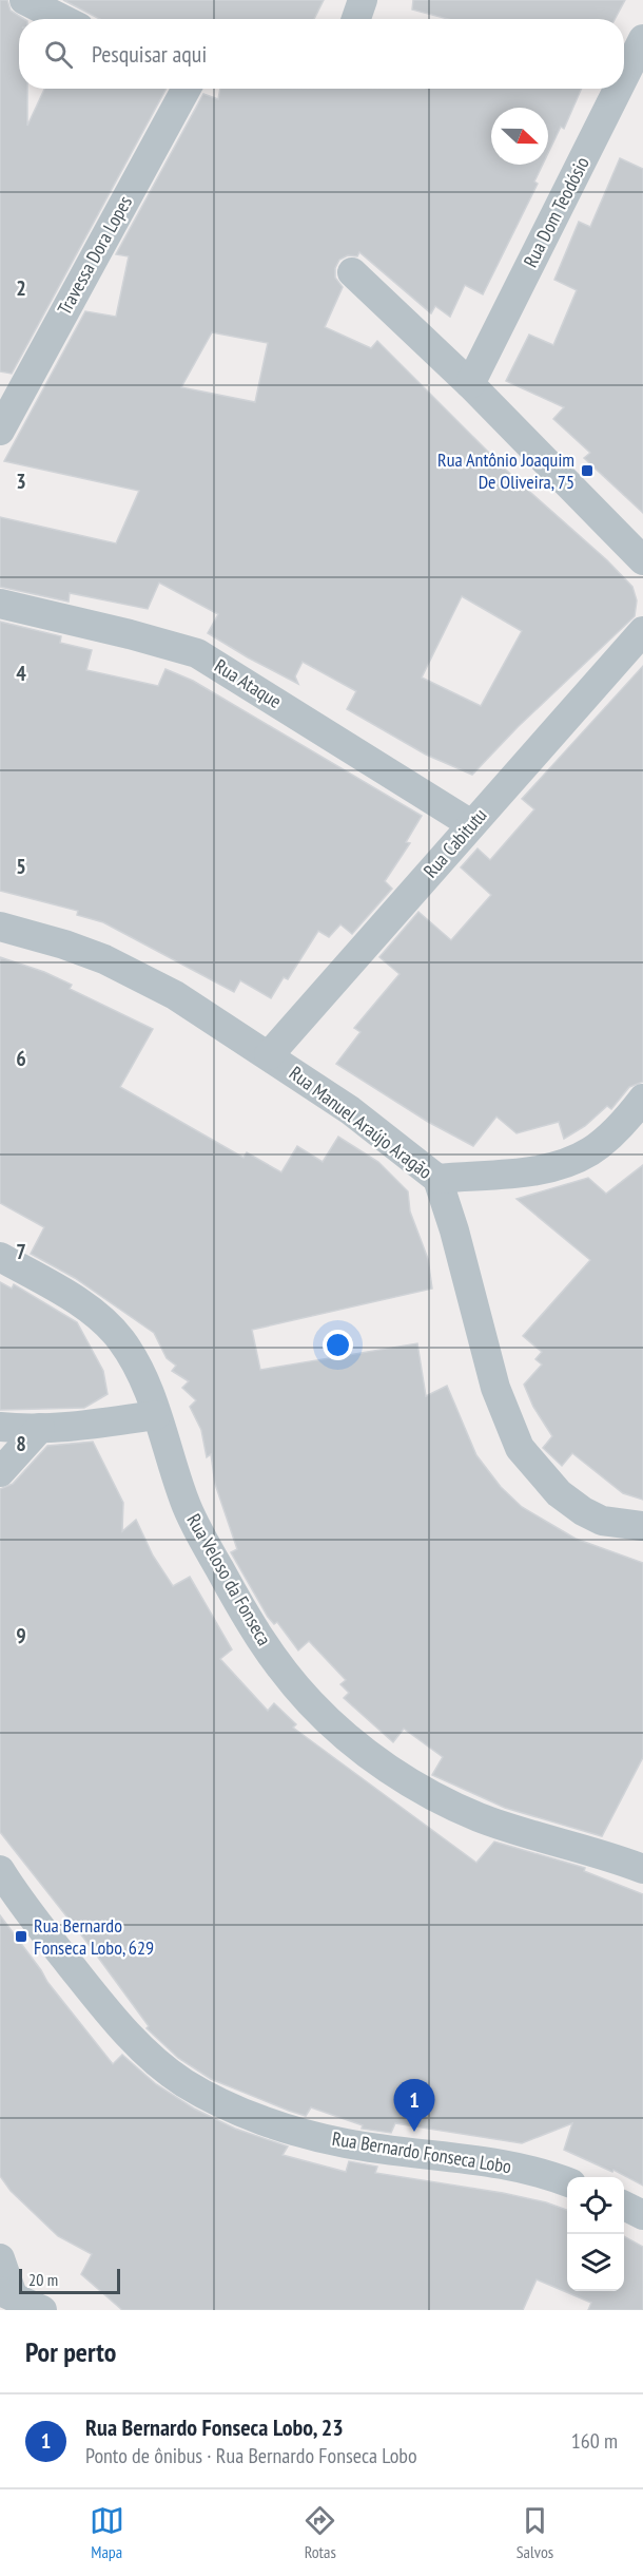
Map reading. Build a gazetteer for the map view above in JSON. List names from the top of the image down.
{
  "streets": {
    "street": [
      "Rua Dom Teodósio",
      "Travessa Dora Lopes",
      "Rua Ataque",
      "Rua Cabitutu",
      "Rua Manuel Araújo Aragão",
      "Rua Veloso da Fonseca",
      "Rua Bernardo Fonseca Lobo"
    ]
  },
  "crossings": [
    ["Rua Ataque", "Rua Cabitutu"],
    ["Rua Cabitutu", "Rua Manuel Araújo Aragão"]
  ],
  "places": {
    "transit": ["Rua Antônio Joaquim De Oliveira, 75", "Rua Bernardo Fonseca Lobo, 629"]
  },
  "scale_bar": "20 m",
  "north": "right",
  "page": {
    "search": "Pesquisar aqui",
    "pins": "1",
    "scale": "20 m",
    "heading": "Por perto",
    "list": [
      {
        "mark": "1",
        "name": "Rua Bernardo Fonseca Lobo, 23",
        "note": "Ponto de ônibus · Rua Bernardo Fonseca Lobo",
        "value": "160 m"
      }
    ],
    "nav": ["Mapa", "Rotas", "Salvos"]
  },
  "grid": {
    "rows": [
      "2",
      "3",
      "4",
      "5",
      "6",
      "7",
      "8",
      "9"
    ]
  }
}
